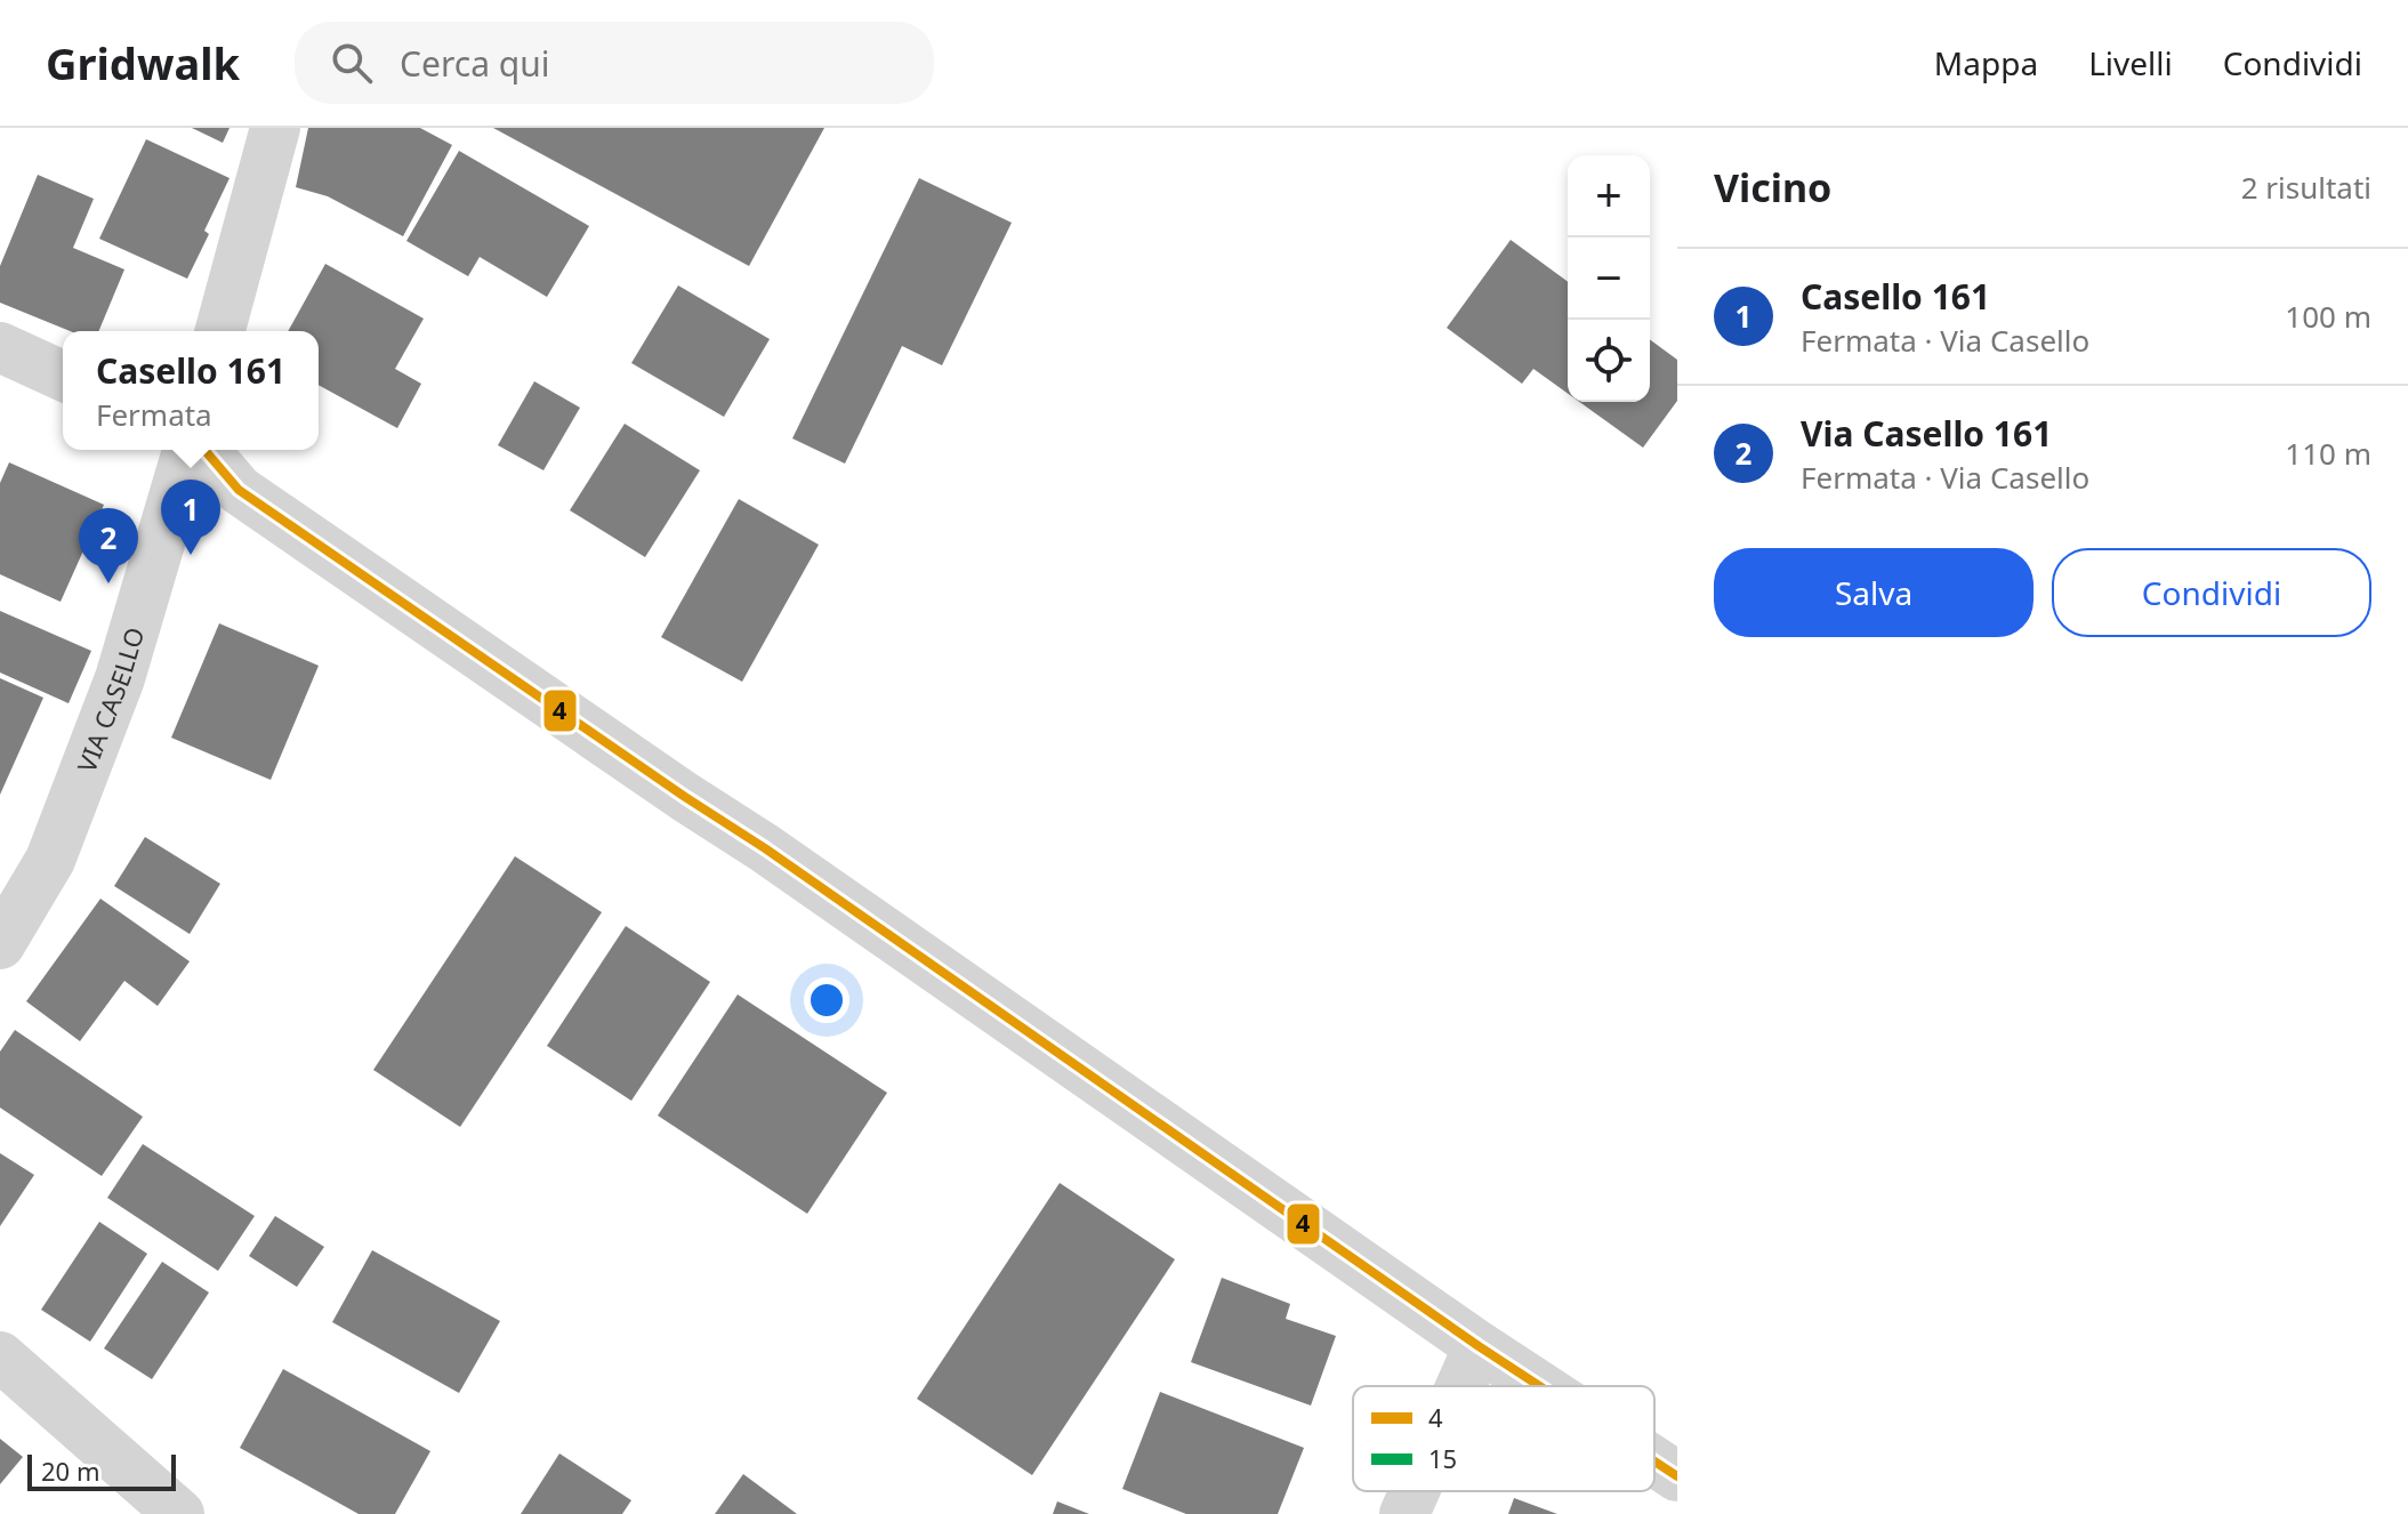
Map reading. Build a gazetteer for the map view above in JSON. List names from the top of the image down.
{
  "streets": {
    "street": ["VIA CASELLO"]
  },
  "lines": ["transit line 4"],
  "legend": ["4", "15"],
  "scale_bar": "20 m",
  "page": {
    "header": "Gridwalk",
    "search": "Cerca qui",
    "nav": ["Mappa", "Livelli", "Condividi"],
    "heading": ["Vicino", "2 risultati"],
    "map_buttons": ["+", "−"],
    "list": [
      {
        "mark": "1",
        "name": "Casello 161",
        "note": "Fermata · Via Casello",
        "value": "100 m"
      },
      {
        "mark": "2",
        "name": "Via Casello 161",
        "note": "Fermata · Via Casello",
        "value": "110 m"
      }
    ],
    "popup": ["Casello 161", "Fermata"],
    "pins": ["1", "2"],
    "buttons": ["Salva", "Condividi"],
    "scale": "20 m"
  }
}
